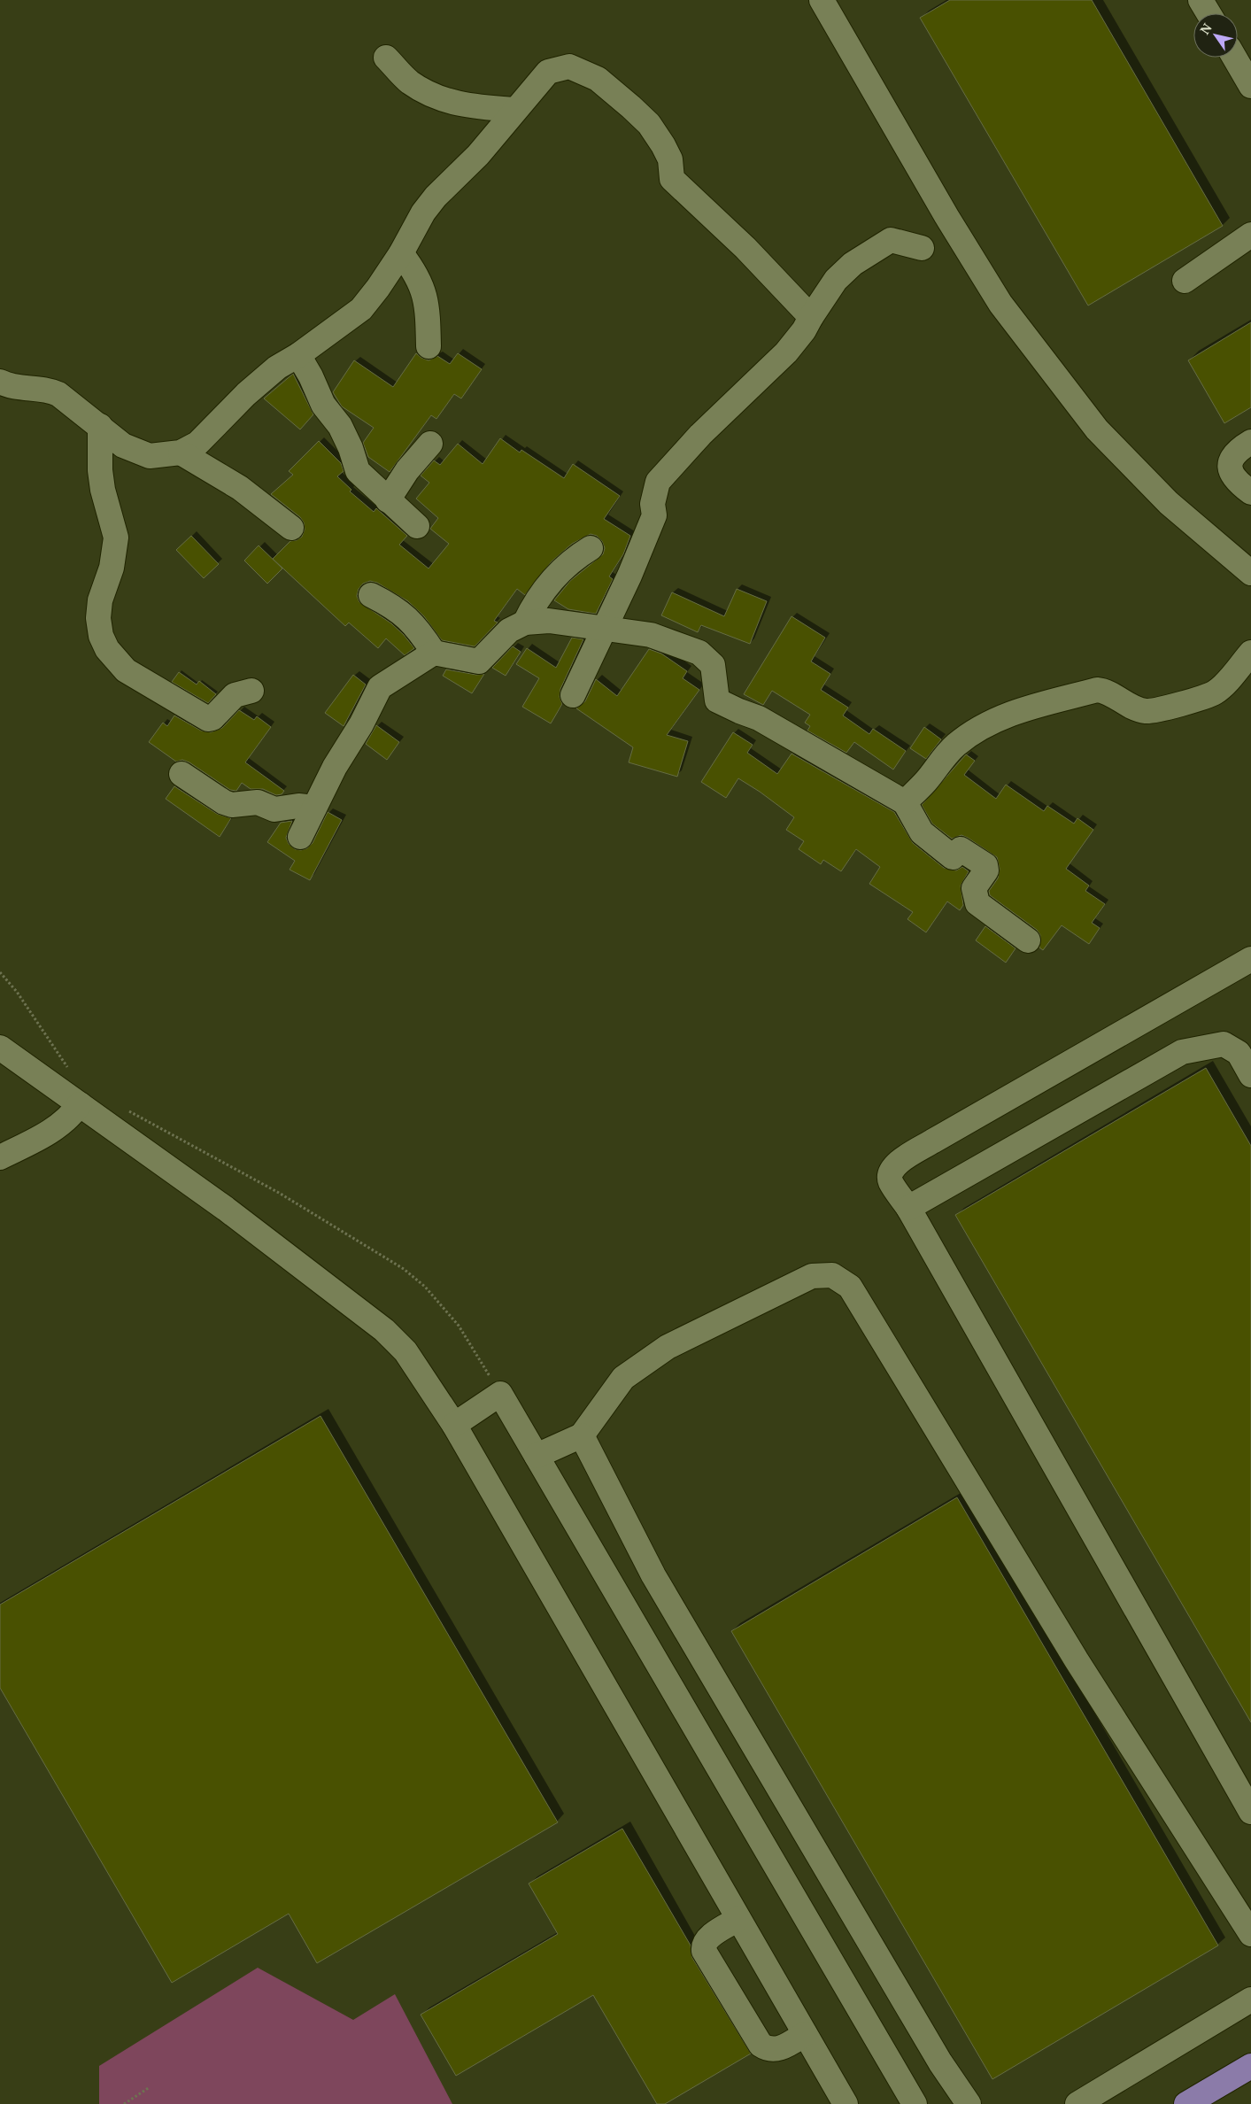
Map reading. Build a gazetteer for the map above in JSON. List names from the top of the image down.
{
  "north": "top left"
}
